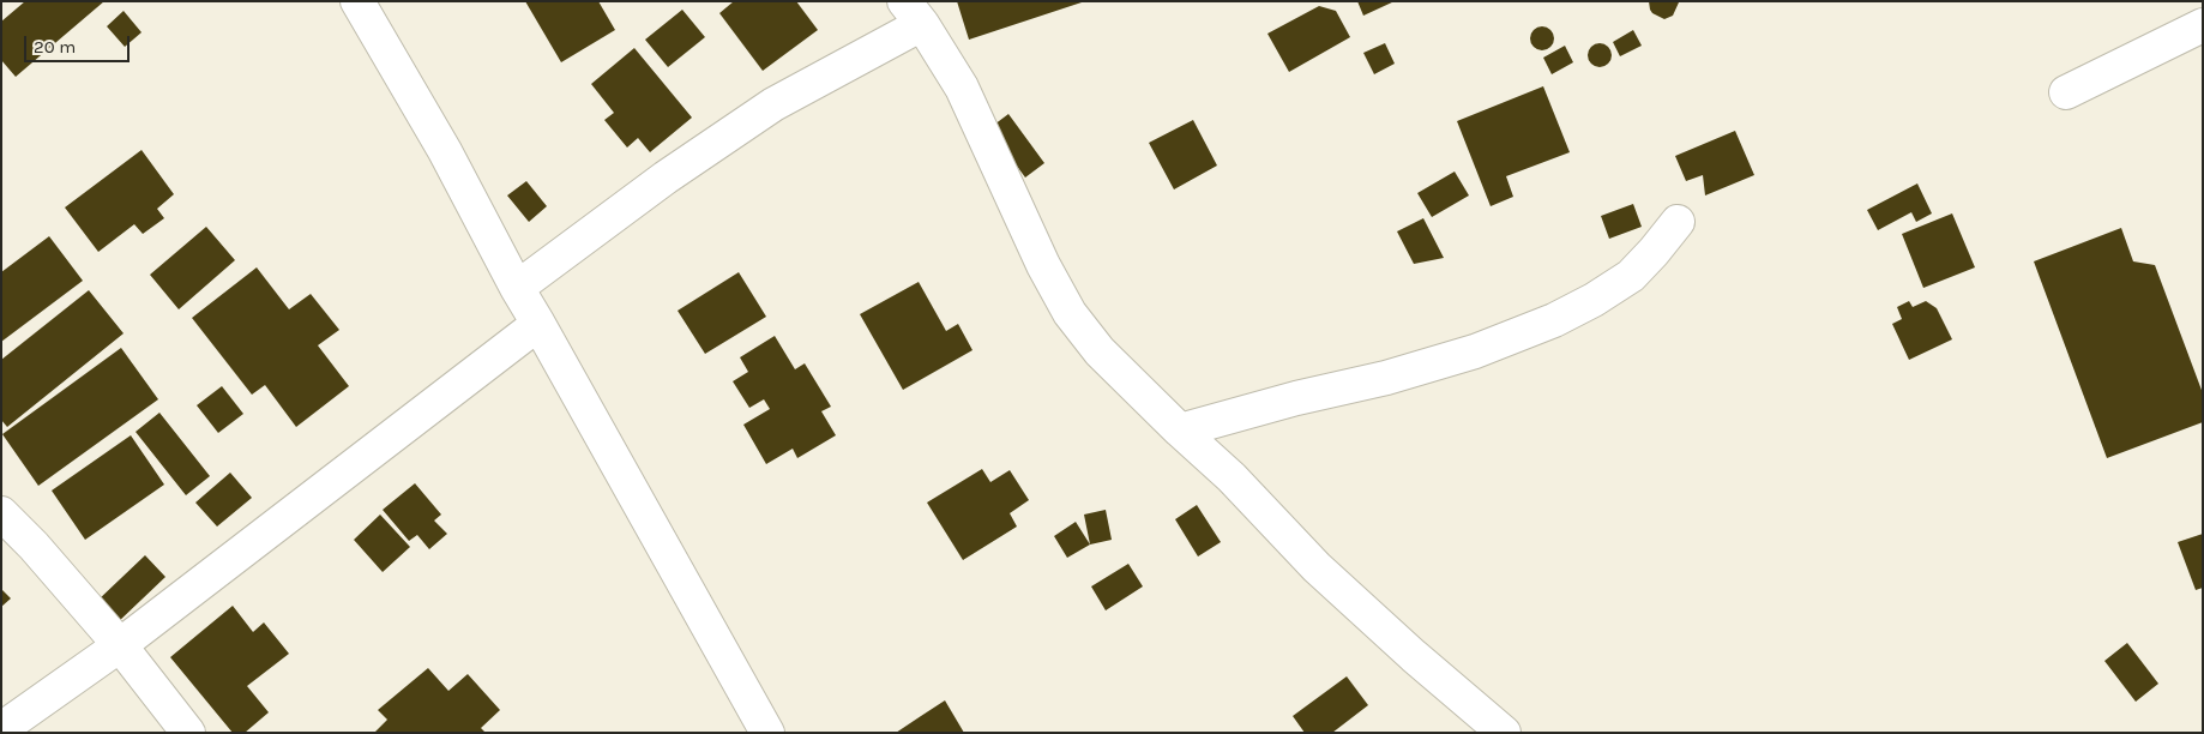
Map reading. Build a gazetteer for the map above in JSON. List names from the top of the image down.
{
  "scale_bar": "20 m"
}
